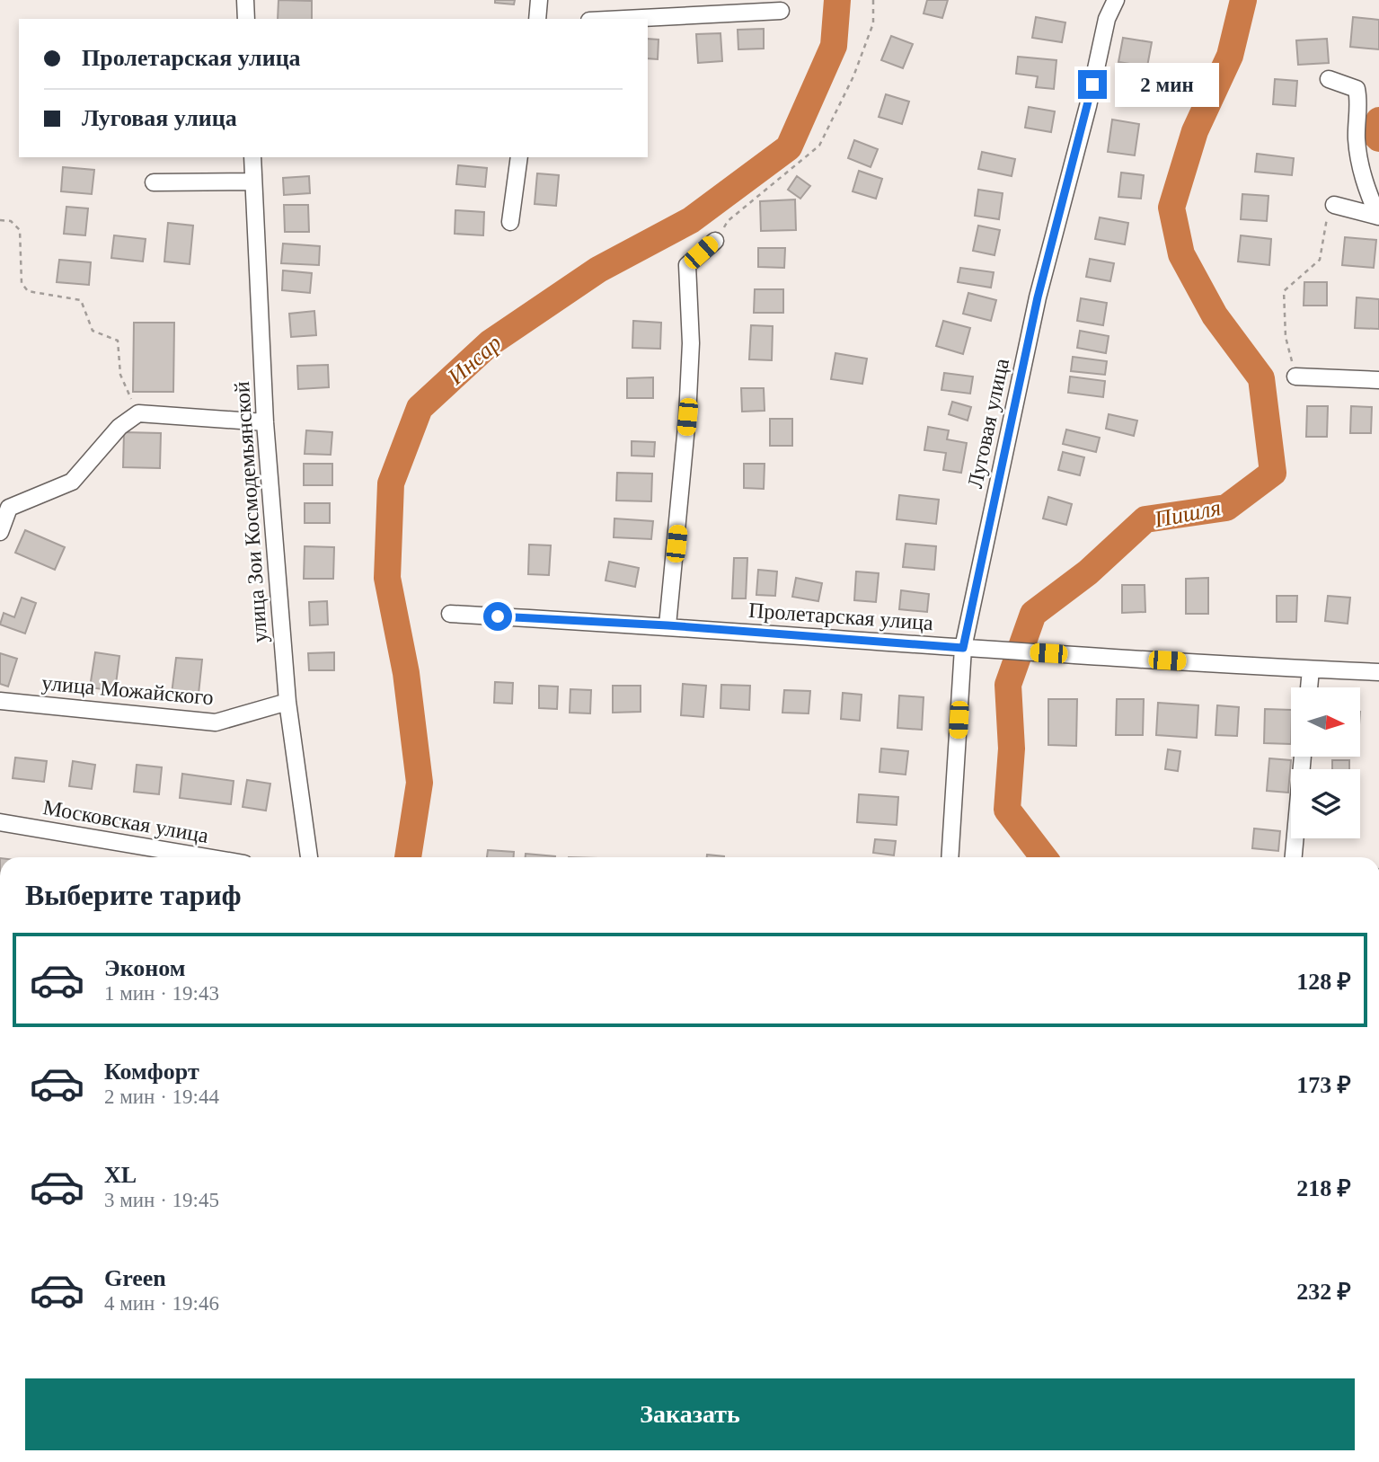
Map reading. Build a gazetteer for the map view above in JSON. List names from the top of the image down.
{
  "streets": {
    "street": [
      "Луговая улица",
      "улица Зои Космодемьянской",
      "Пролетарская улица",
      "улица Можайского",
      "Московская улица"
    ]
  },
  "crossings": [
    ["Луговая улица", "Пролетарская улица"],
    ["улица Зои Космодемьянской", "улица Можайского"]
  ],
  "water": ["Инсар", "Пишля"],
  "north": "right",
  "page": {
    "banner": ["Пролетарская улица", "Луговая улица"],
    "bubble": "2 мин",
    "heading": "Выберите тариф",
    "list": [
      {
        "name": "Эконом",
        "note": "1 мин · 19:43",
        "value": "128 ₽"
      },
      {
        "name": "Комфорт",
        "note": "2 мин · 19:44",
        "value": "173 ₽"
      },
      {
        "name": "XL",
        "note": "3 мин · 19:45",
        "value": "218 ₽"
      },
      {
        "name": "Green",
        "note": "4 мин · 19:46",
        "value": "232 ₽"
      }
    ],
    "buttons": "Заказать"
  }
}
